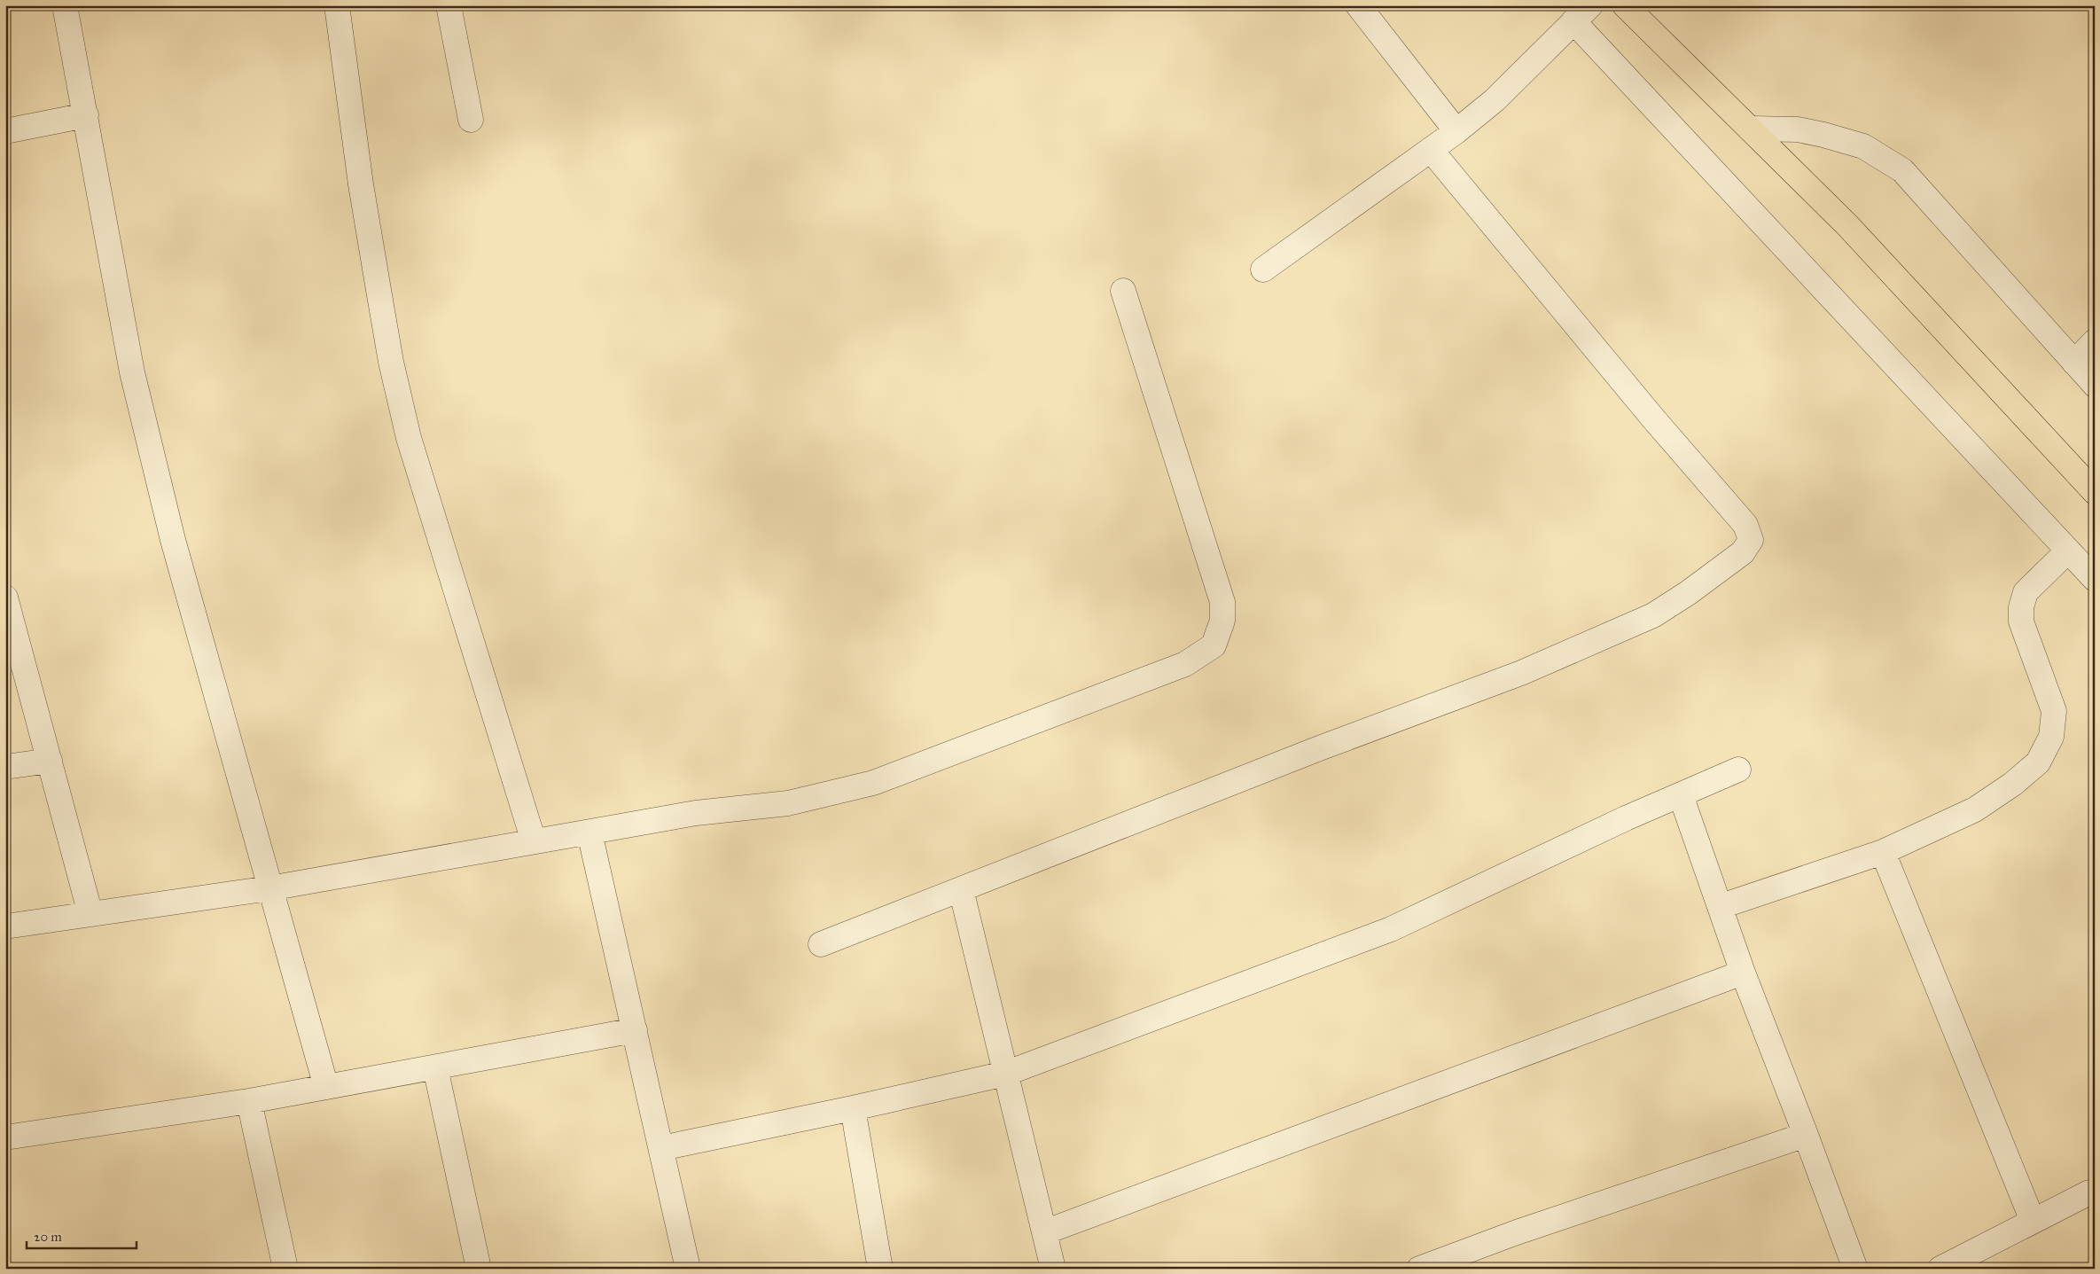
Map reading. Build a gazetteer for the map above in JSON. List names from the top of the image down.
{
  "scale_bar": "20 m"
}
